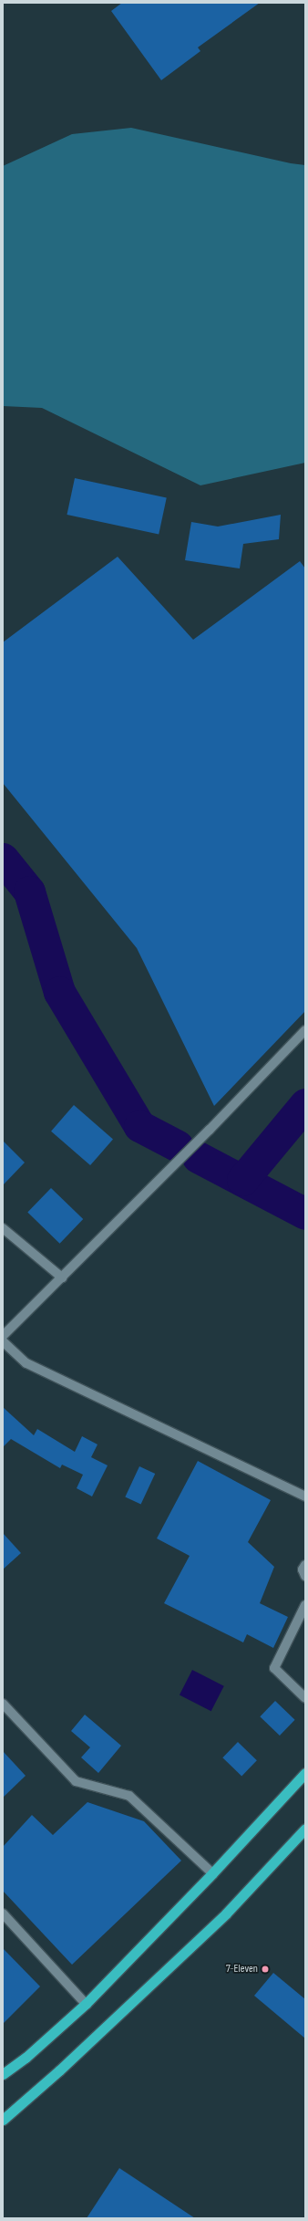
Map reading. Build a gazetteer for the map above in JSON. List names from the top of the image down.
{
  "places": ["7-Eleven"]
}
